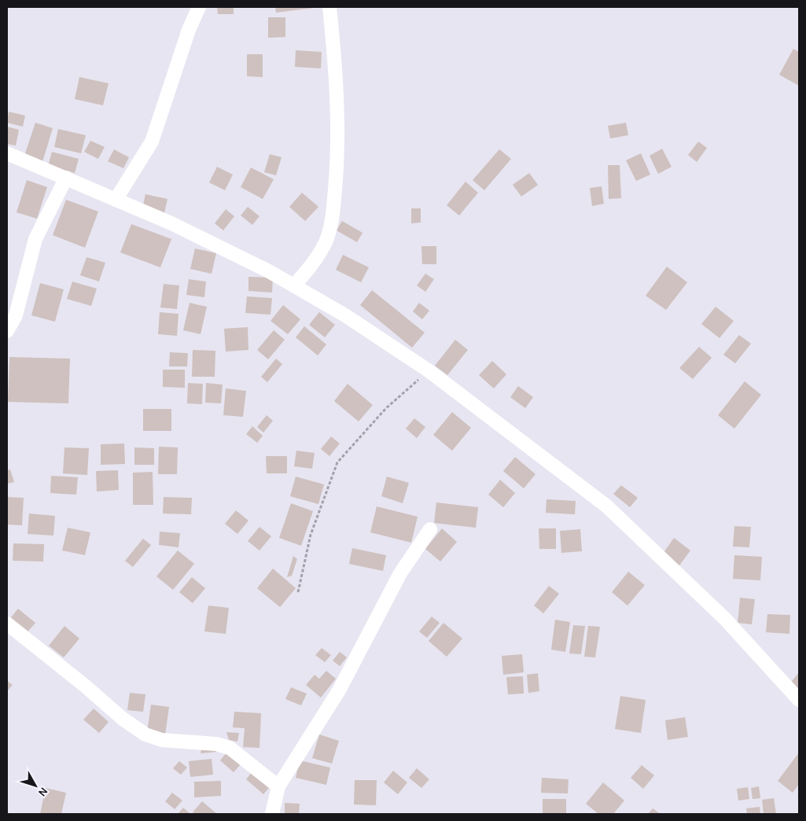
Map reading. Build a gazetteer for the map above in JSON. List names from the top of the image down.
{
  "north": "bottom right"
}
